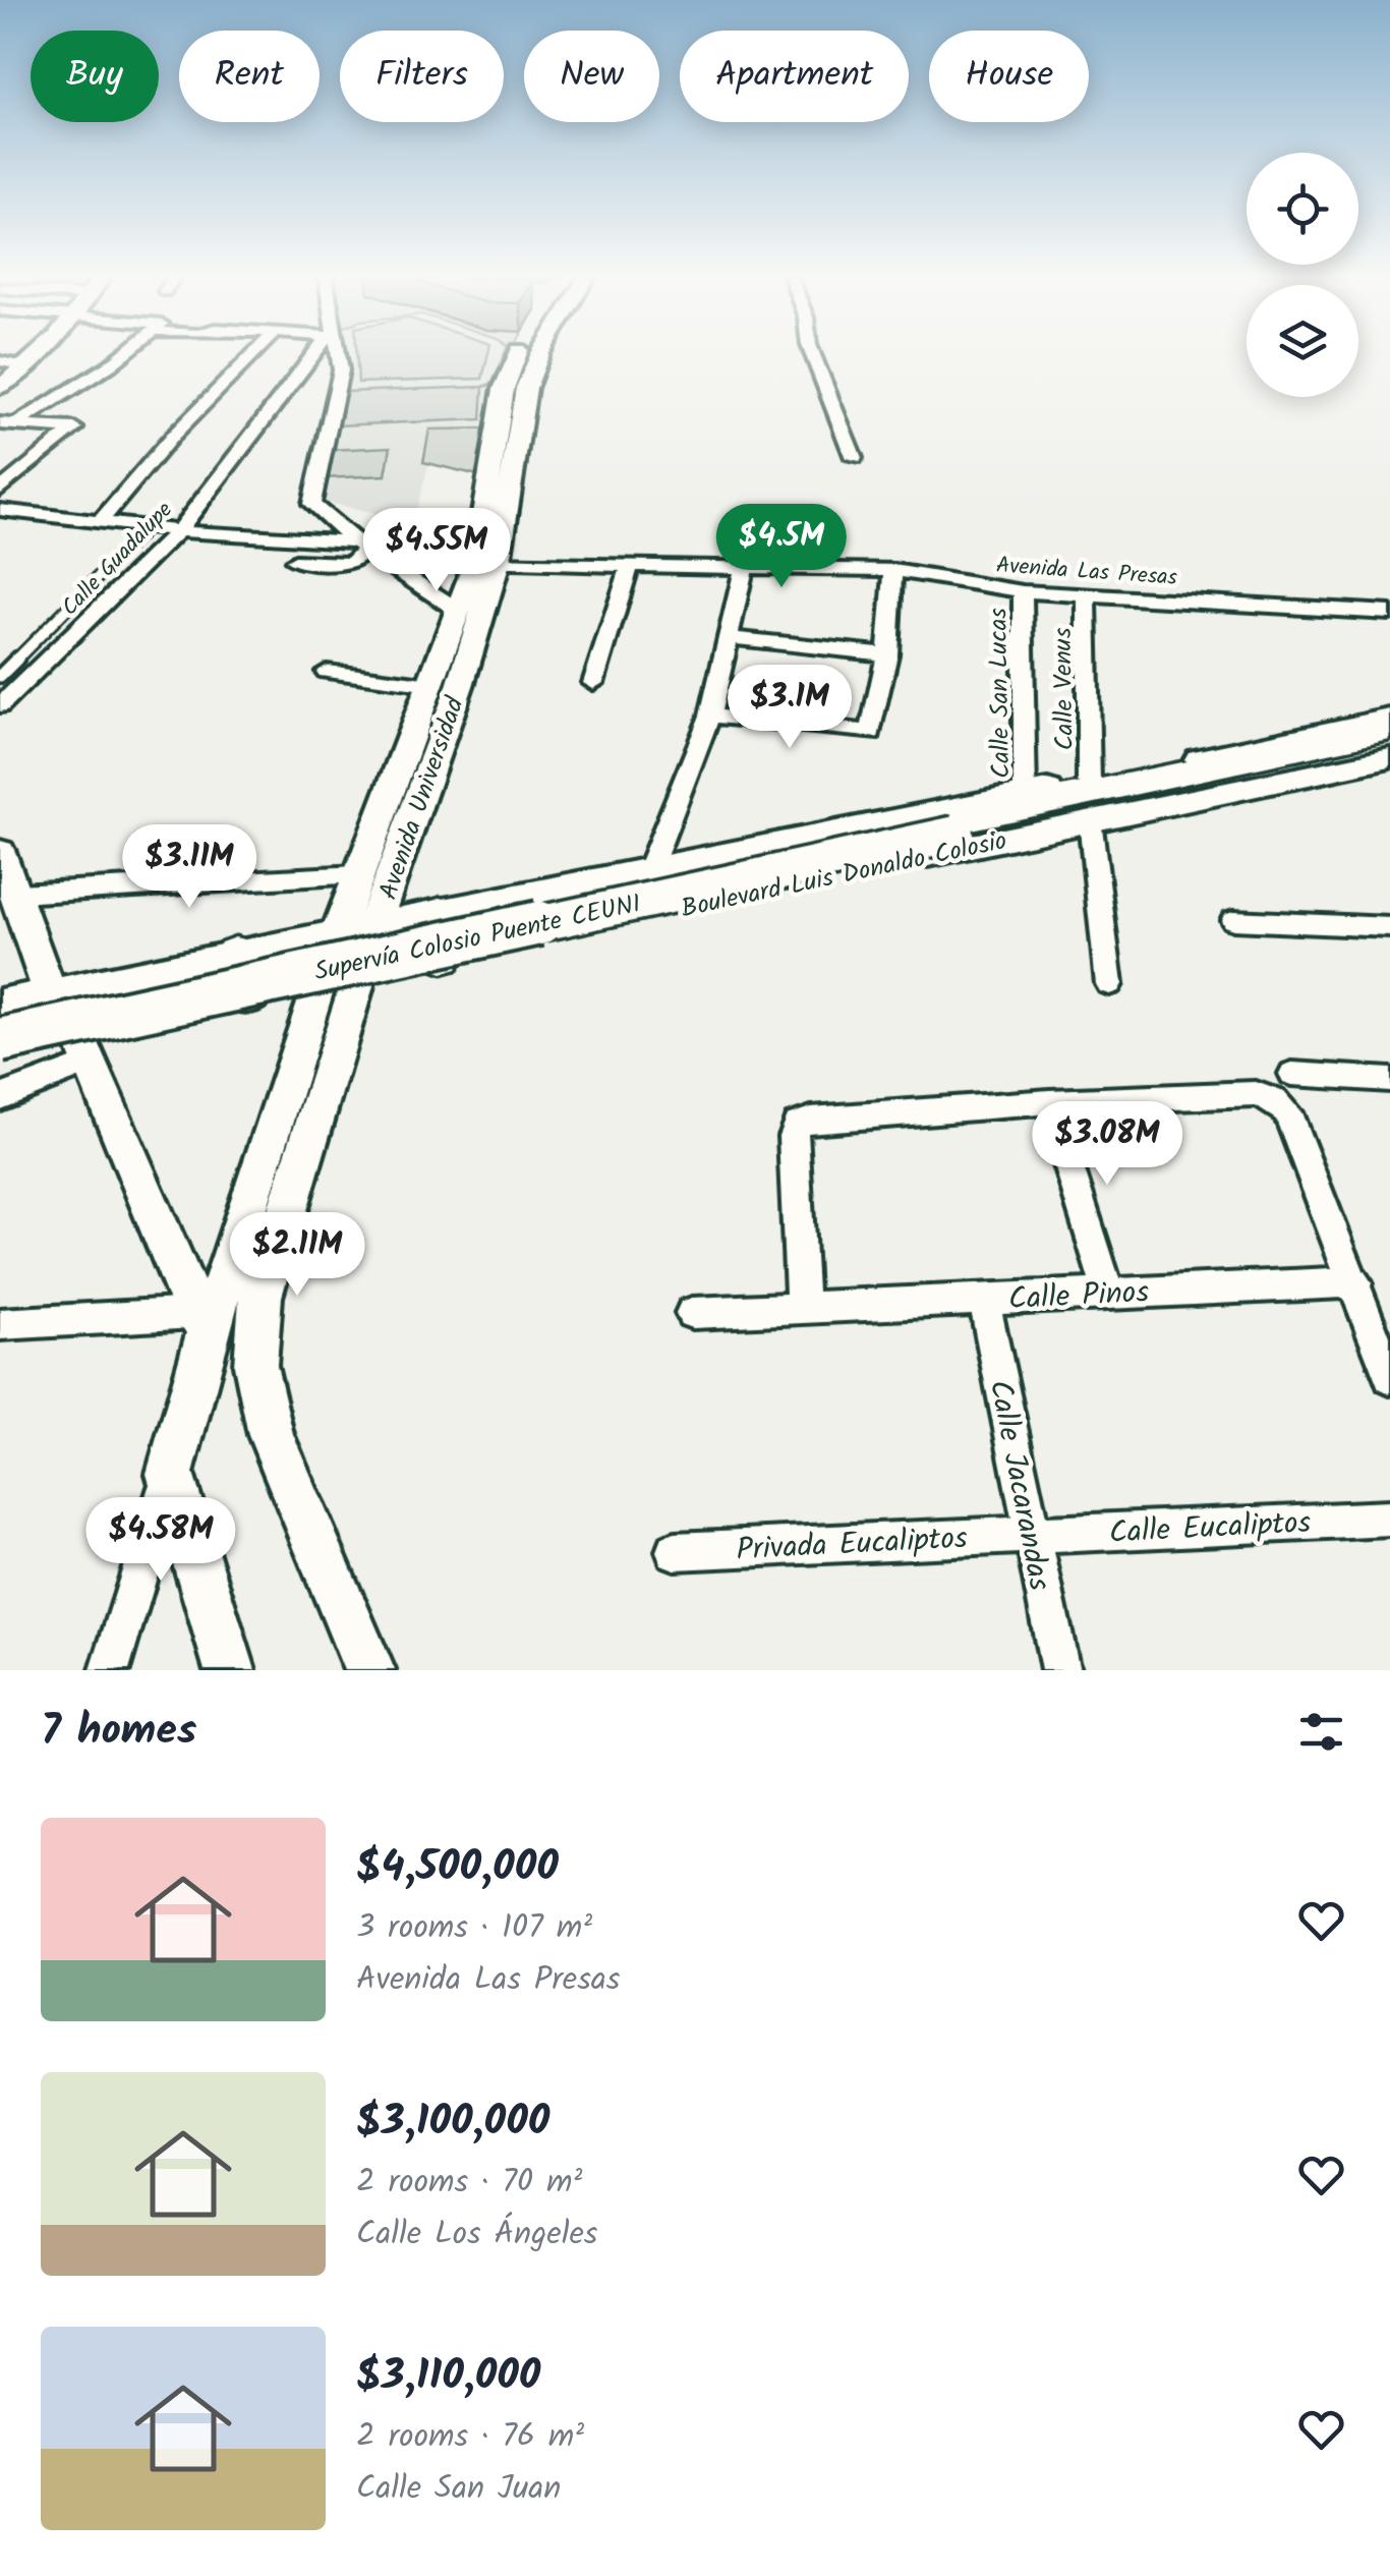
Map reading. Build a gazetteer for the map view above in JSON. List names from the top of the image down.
{
  "streets": {
    "main road": ["Supervía Colosio Puente CEUNI"],
    "street": [
      "Calle Guadalupe",
      "Avenida Las Presas",
      "Calle Venus",
      "Calle San Lucas",
      "Avenida Universidad",
      "Boulevard Luis Donaldo Colosio",
      "Calle Pinos",
      "Calle Jacarandas",
      "Calle Eucaliptos",
      "Privada Eucaliptos"
    ]
  },
  "crossings": [
    ["Avenida Las Presas", "Calle Venus"],
    ["Avenida Las Presas", "Calle San Lucas"],
    ["Avenida Las Presas", "Avenida Universidad"],
    ["Calle Venus", "Boulevard Luis Donaldo Colosio"],
    ["Calle San Lucas", "Boulevard Luis Donaldo Colosio"],
    ["Avenida Universidad", "Boulevard Luis Donaldo Colosio"],
    ["Calle Pinos", "Calle Jacarandas"],
    ["Calle Jacarandas", "Calle Eucaliptos"],
    ["Calle Jacarandas", "Privada Eucaliptos"],
    ["Calle Eucaliptos", "Privada Eucaliptos"]
  ],
  "page": {
    "chip": [
      "Buy",
      "Rent",
      "Filters",
      "New",
      "Apartment",
      "House"
    ],
    "price": [
      "$4.5M",
      "$4.55M",
      "$3.1M",
      "$3.11M",
      "$3.08M",
      "$2.11M",
      "$4.58M"
    ],
    "heading": "7 homes",
    "list": [
      {
        "name": "$4,500,000",
        "note": "3 rooms · 107 m² · Avenida Las Presas"
      },
      {
        "name": "$3,100,000",
        "note": "2 rooms · 70 m² · Calle Los Ángeles"
      },
      {
        "name": "$3,110,000",
        "note": "2 rooms · 76 m² · Calle San Juan"
      }
    ]
  }
}
